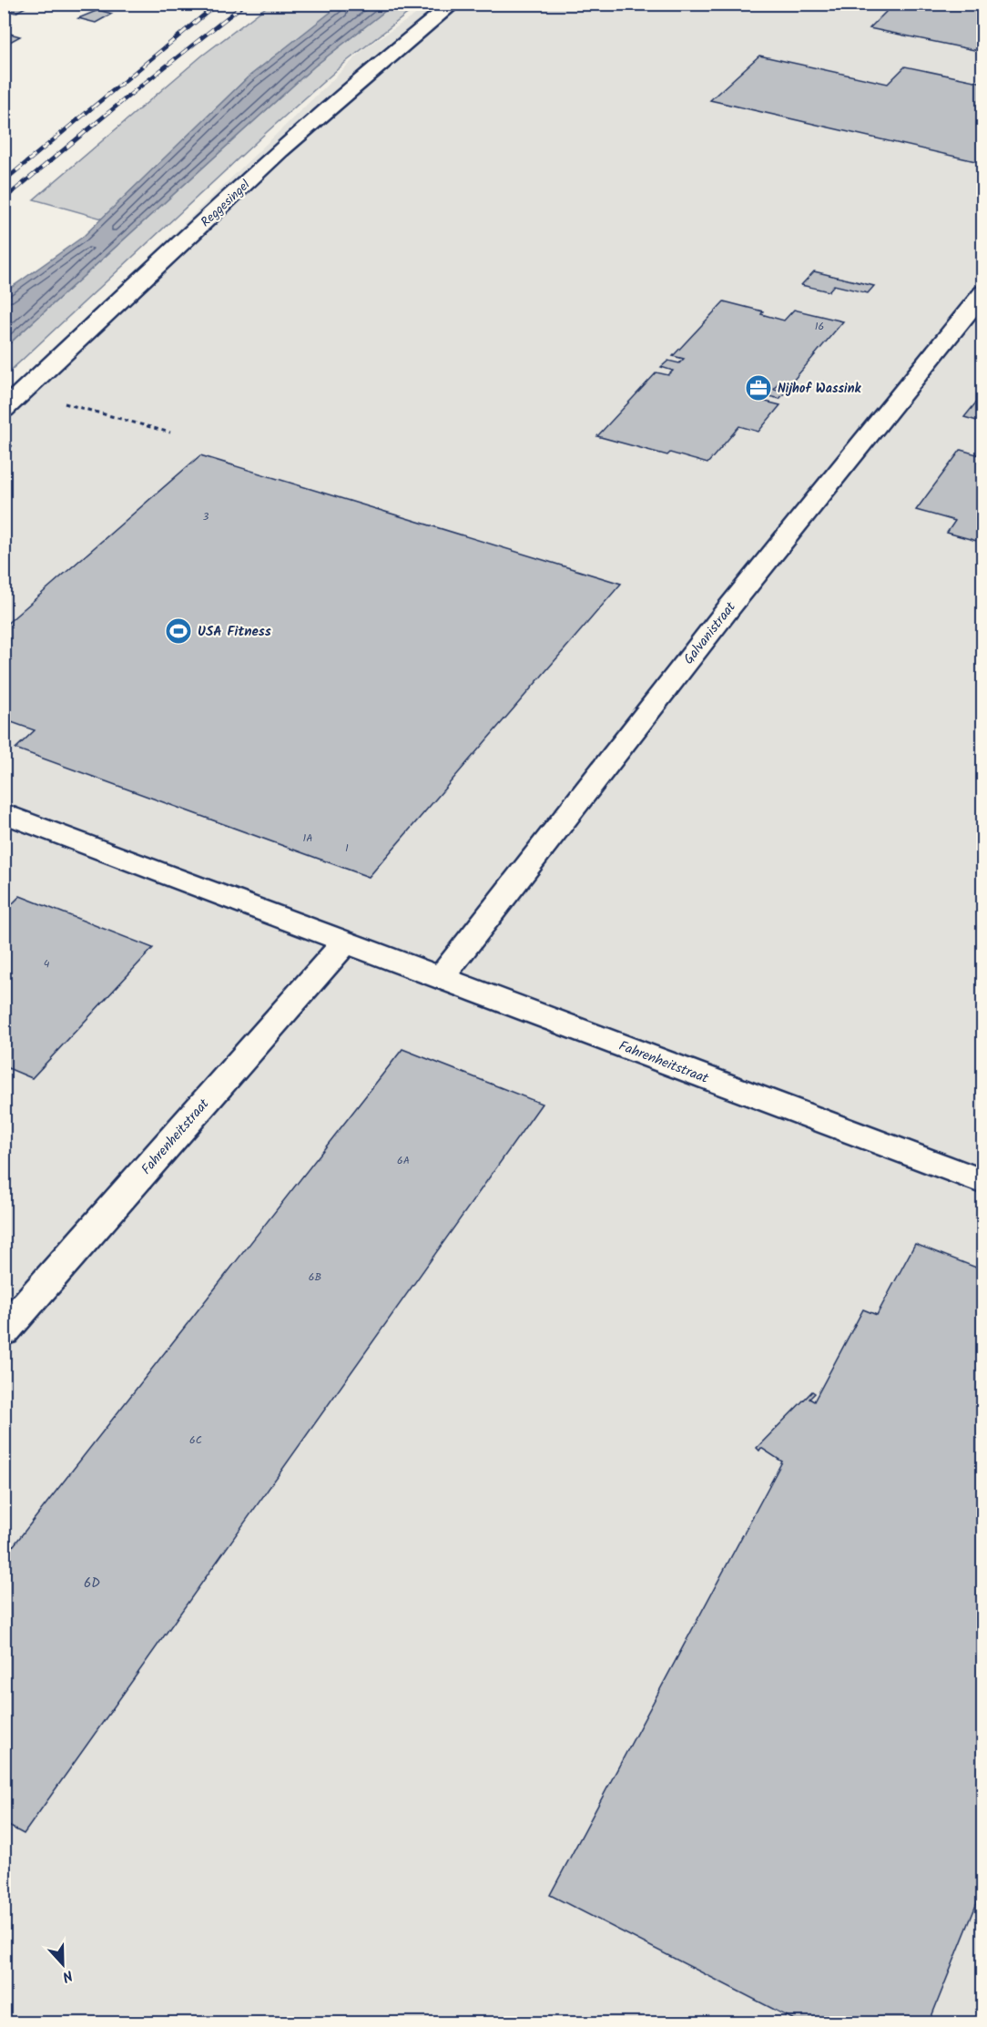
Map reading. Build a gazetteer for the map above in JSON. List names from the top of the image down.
{
  "streets": {
    "street": ["Reggesingel", "Galvanistraat", "Fahrenheitstraat"]
  },
  "crossings": [
    ["Galvanistraat", "Fahrenheitstraat"]
  ],
  "places": {
    "office": ["Nijhof Wassink"],
    "sports": ["USA Fitness"]
  },
  "house_numbers": [
    "16",
    "3",
    "1A",
    "1",
    "4",
    "6A",
    "6B",
    "6C",
    "6D"
  ],
  "north": "bottom"
}
